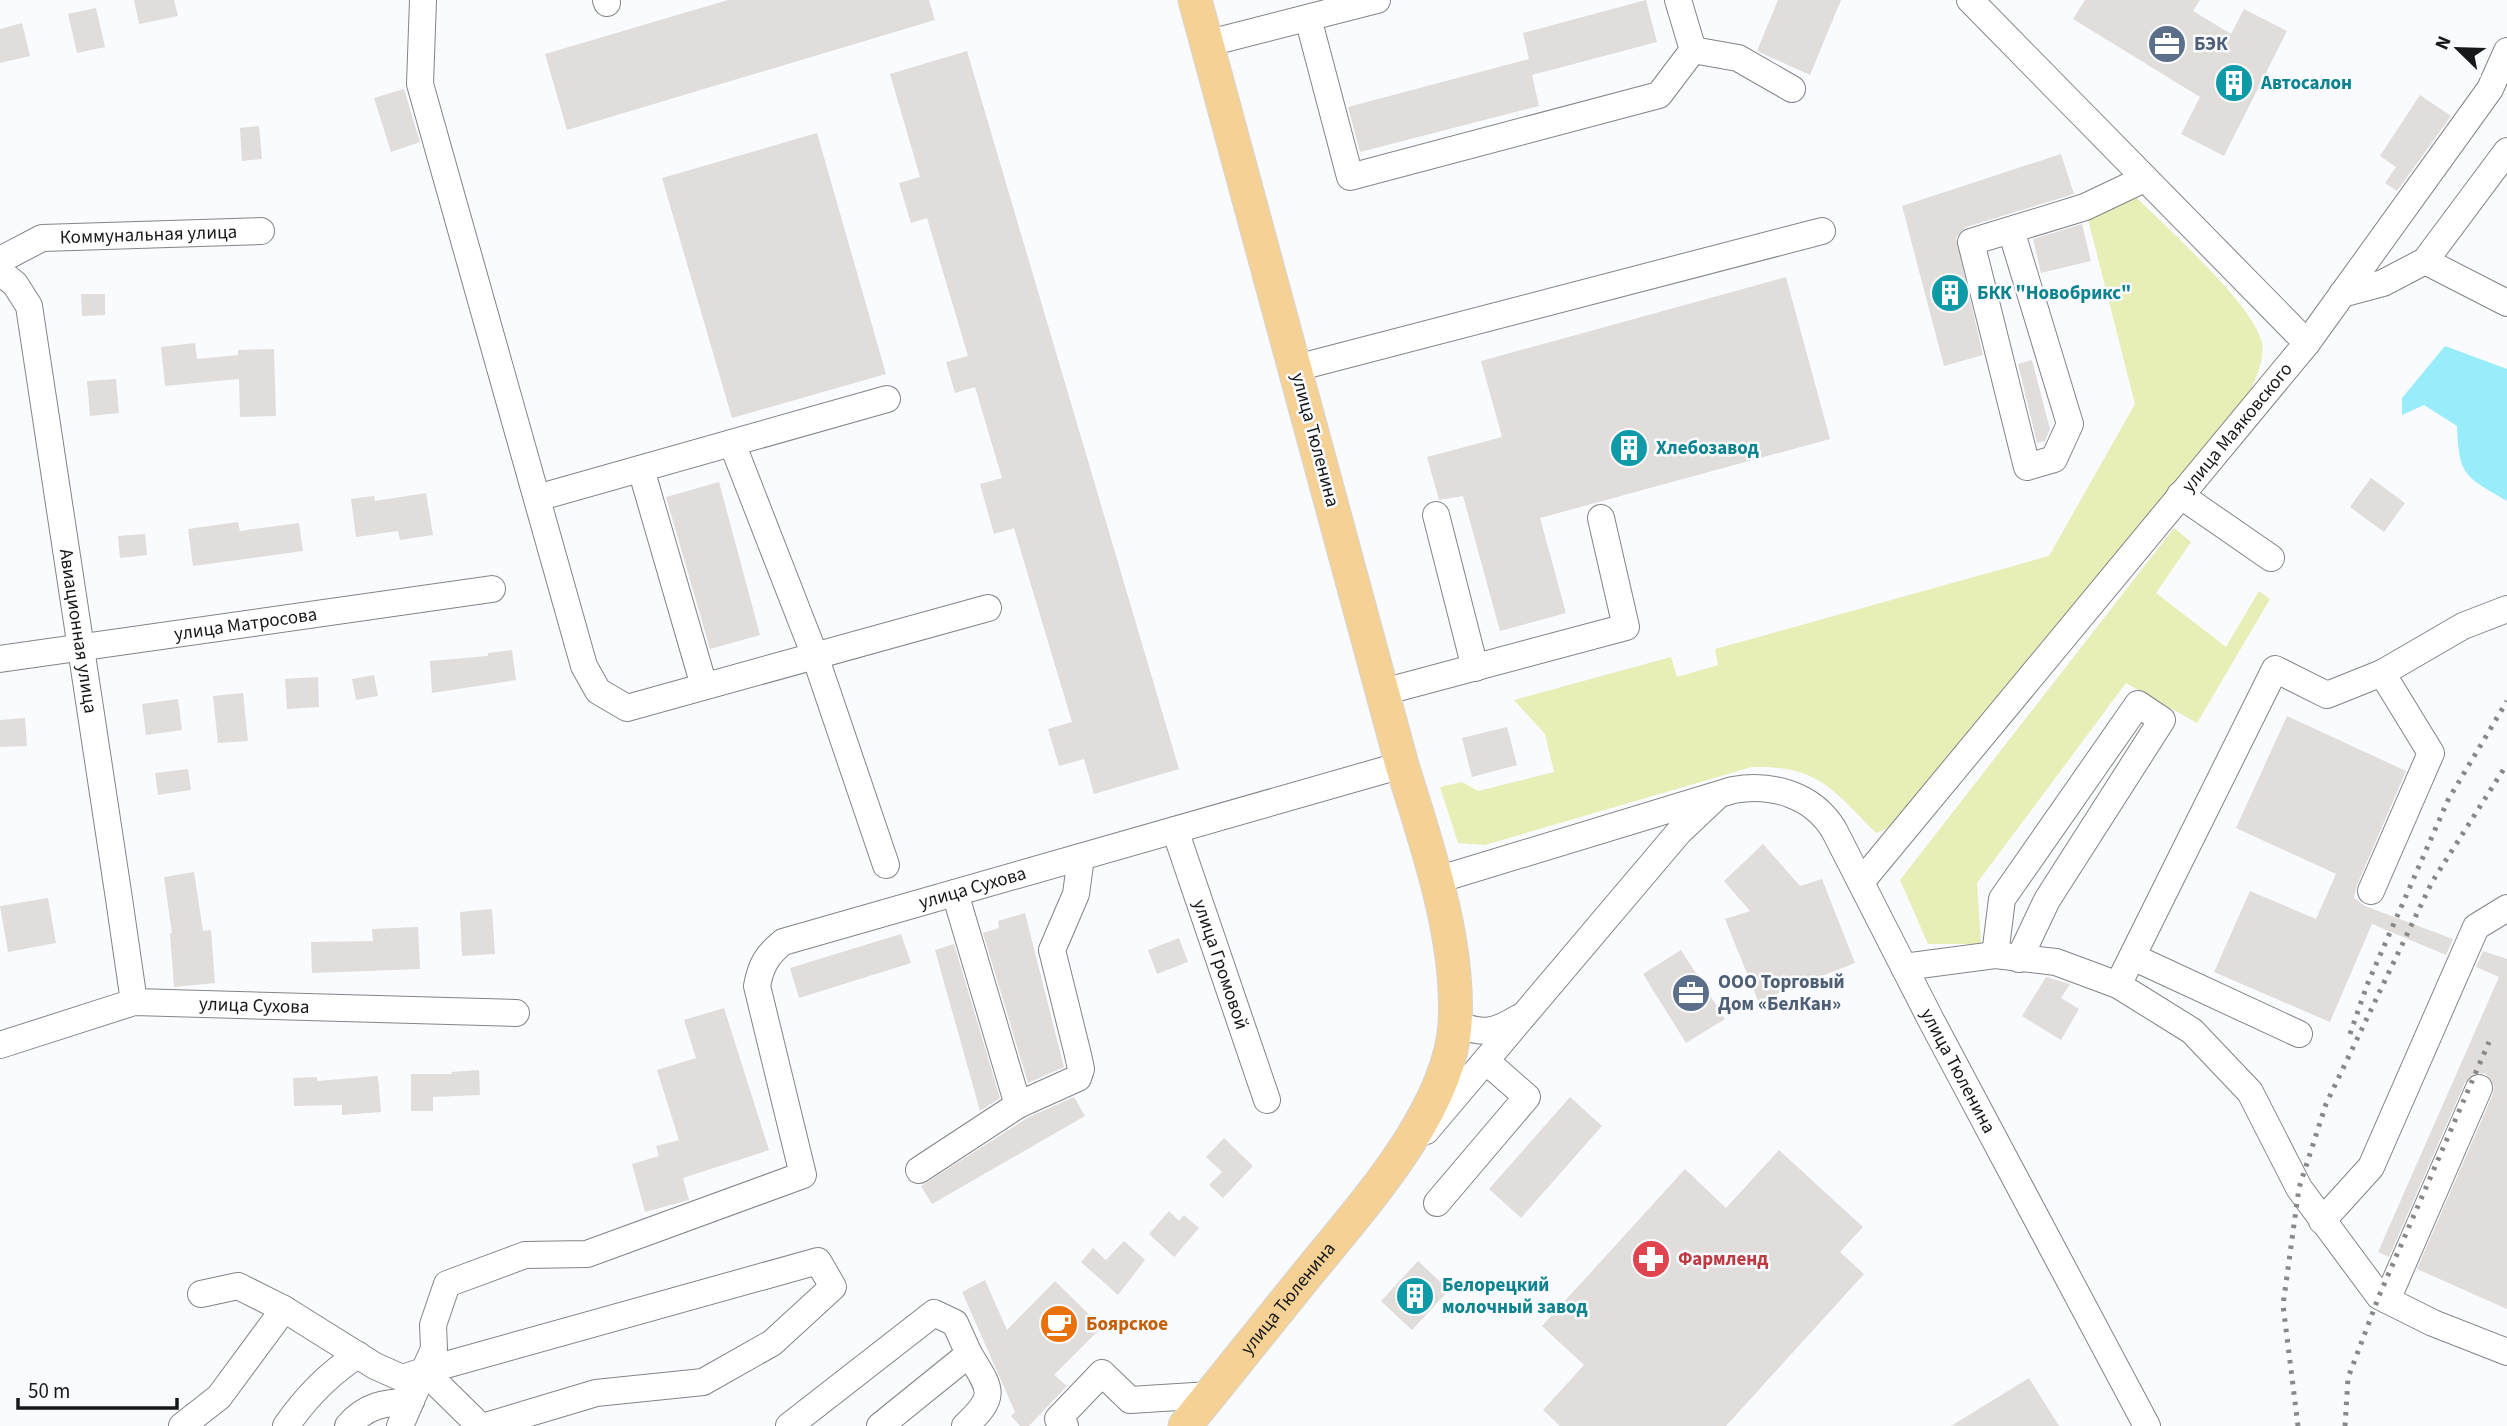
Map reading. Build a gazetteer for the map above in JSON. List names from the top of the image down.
{
  "streets": {
    "main road": ["улица Тюленина"],
    "street": [
      "Коммунальная улица",
      "улица Маяковского",
      "улица Матросова",
      "Авиационная улица",
      "улица Сухова",
      "улица Громовой"
    ]
  },
  "crossings": [
    ["улица Маяковского", "улица Тюленина"],
    ["улица Тюленина", "улица Сухова"],
    ["улица Матросова", "Авиационная улица"],
    ["Авиационная улица", "улица Сухова"],
    ["улица Сухова", "улица Громовой"]
  ],
  "places": {
    "office": ["БЭК", "ООО Торговый Дом «БелКан»"],
    "building": [
      "Автосалон",
      "БКК \"Новобрикс\"",
      "Хлебозавод",
      "Белорецкий молочный завод"
    ],
    "pharmacy": ["Фармленд"],
    "cafe": ["Боярское"]
  },
  "scale_bar": "50 m",
  "north": "top left"
}
